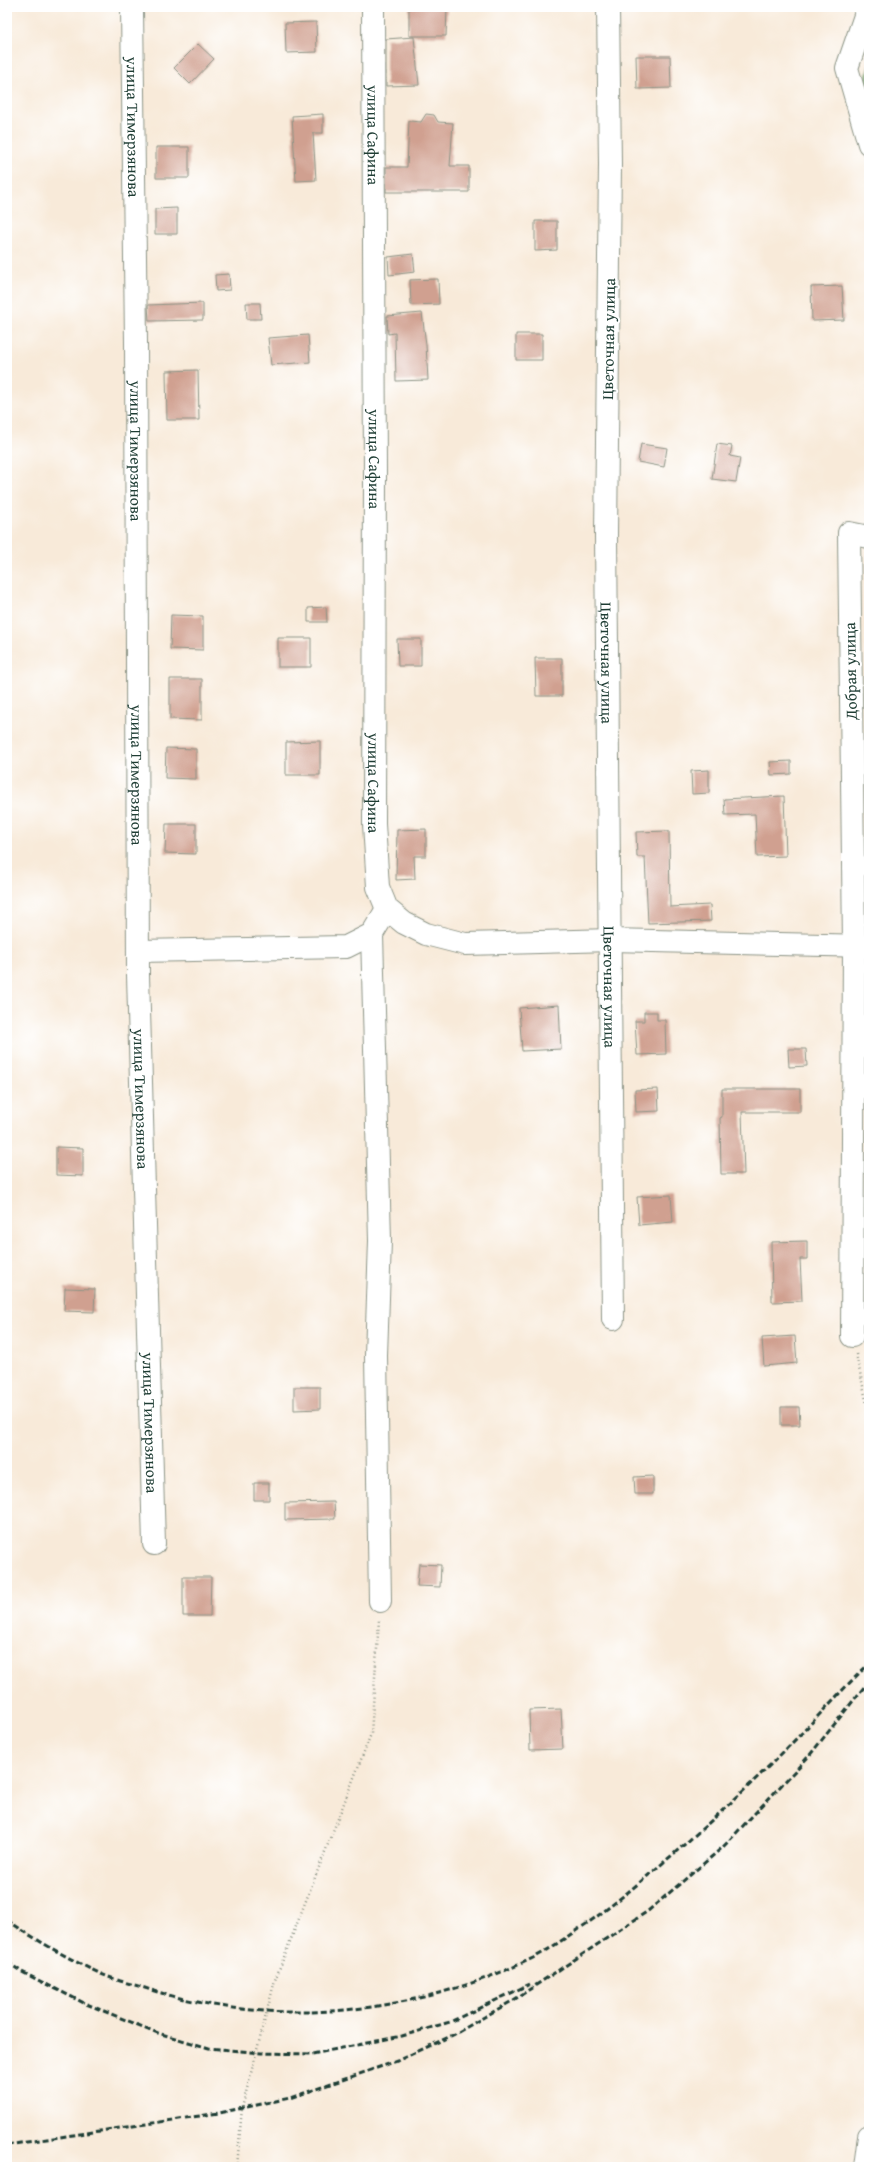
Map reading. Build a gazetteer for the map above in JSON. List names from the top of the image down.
{
  "streets": {
    "street": [
      "улица Тимерзянова",
      "улица Сафина",
      "Цветочная улица",
      "Добрая улица"
    ]
  }
}
